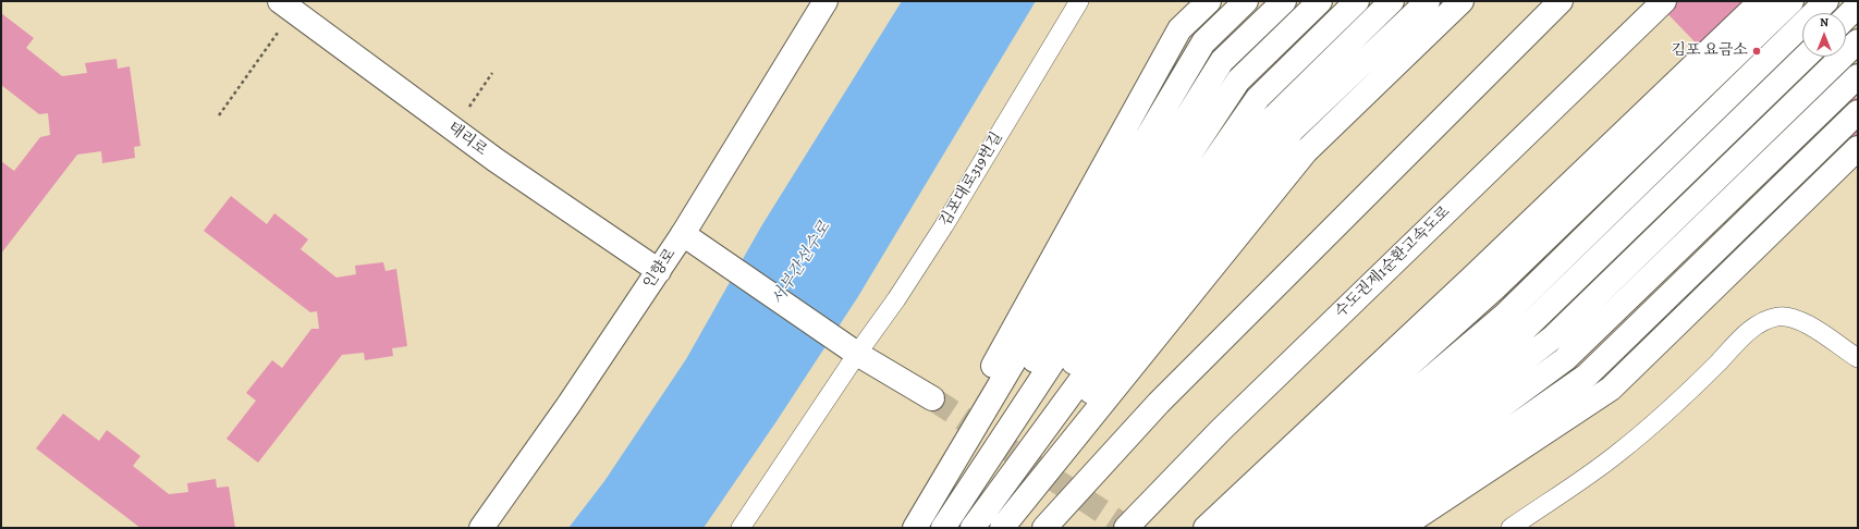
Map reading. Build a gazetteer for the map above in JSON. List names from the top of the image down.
{
  "streets": {
    "main road": ["태리로", "수도권제1순환고속도로", "인향로"],
    "lane": ["김포대로319번길"]
  },
  "crossings": [
    ["태리로", "인향로"]
  ],
  "water": ["서부간선수로"],
  "places": ["김포 요금소"],
  "north": "top"
}
